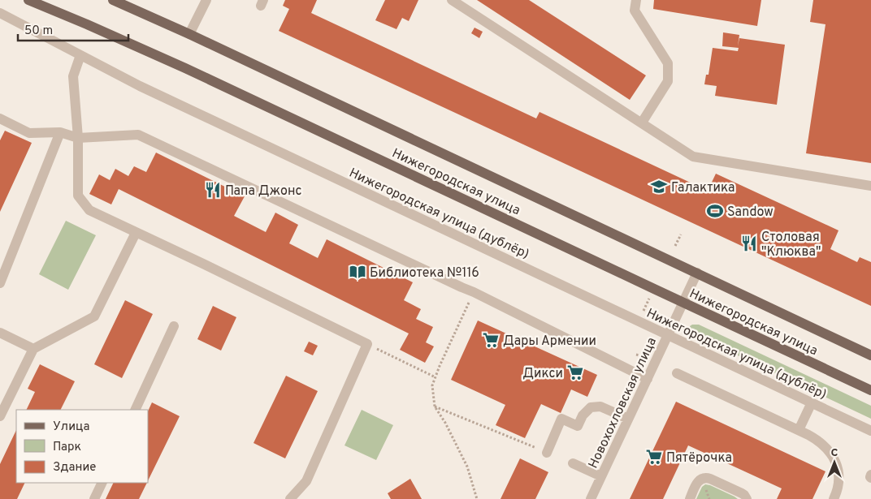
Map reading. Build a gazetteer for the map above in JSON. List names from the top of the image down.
{
  "streets": {
    "main road": ["Нижегородская улица"],
    "street": ["Нижегородская улица (дублёр)", "Новохохловская улица"]
  },
  "crossings": [
    ["Нижегородская улица", "Новохохловская улица"],
    ["Нижегородская улица (дублёр)", "Новохохловская улица"]
  ],
  "places": {
    "school or university": ["Галактика"],
    "restaurant": ["Папа Джонс", "Столовая \"Клюква\""],
    "sports": ["Sandow"],
    "library": ["Библиотека №116"],
    "supermarket": ["Дары Армении", "Дикси", "Пятёрочка"]
  },
  "legend": ["Улица", "Парк", "Здание"],
  "scale_bar": "50 m",
  "north": "top"
}
